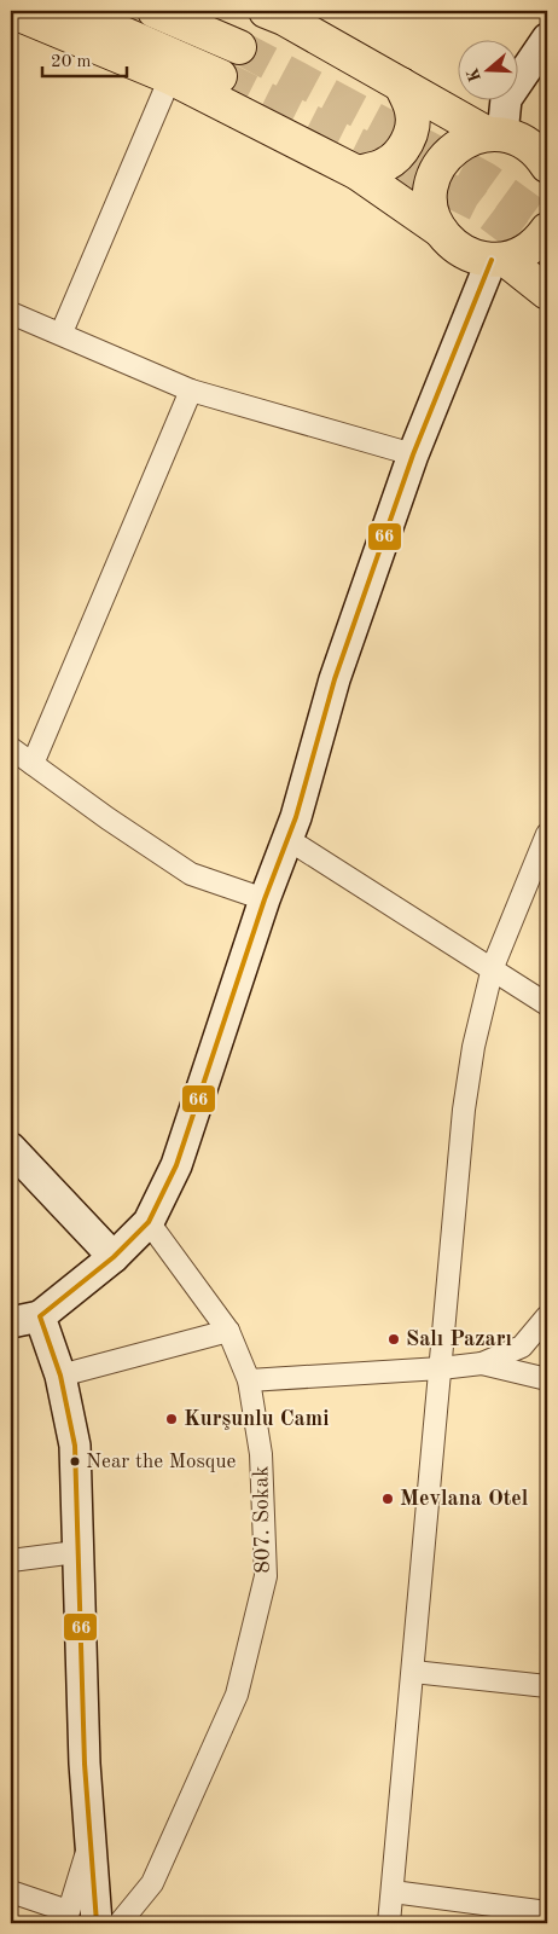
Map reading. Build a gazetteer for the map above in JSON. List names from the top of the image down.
{
  "streets": {
    "street": ["807. Sokak"]
  },
  "places": [
    "Salı Pazarı",
    "Kurşunlu Cami",
    "Near the Mosque",
    "Mevlana Otel"
  ],
  "lines": ["transit line 66"],
  "scale_bar": "20 m",
  "north": "left"
}
